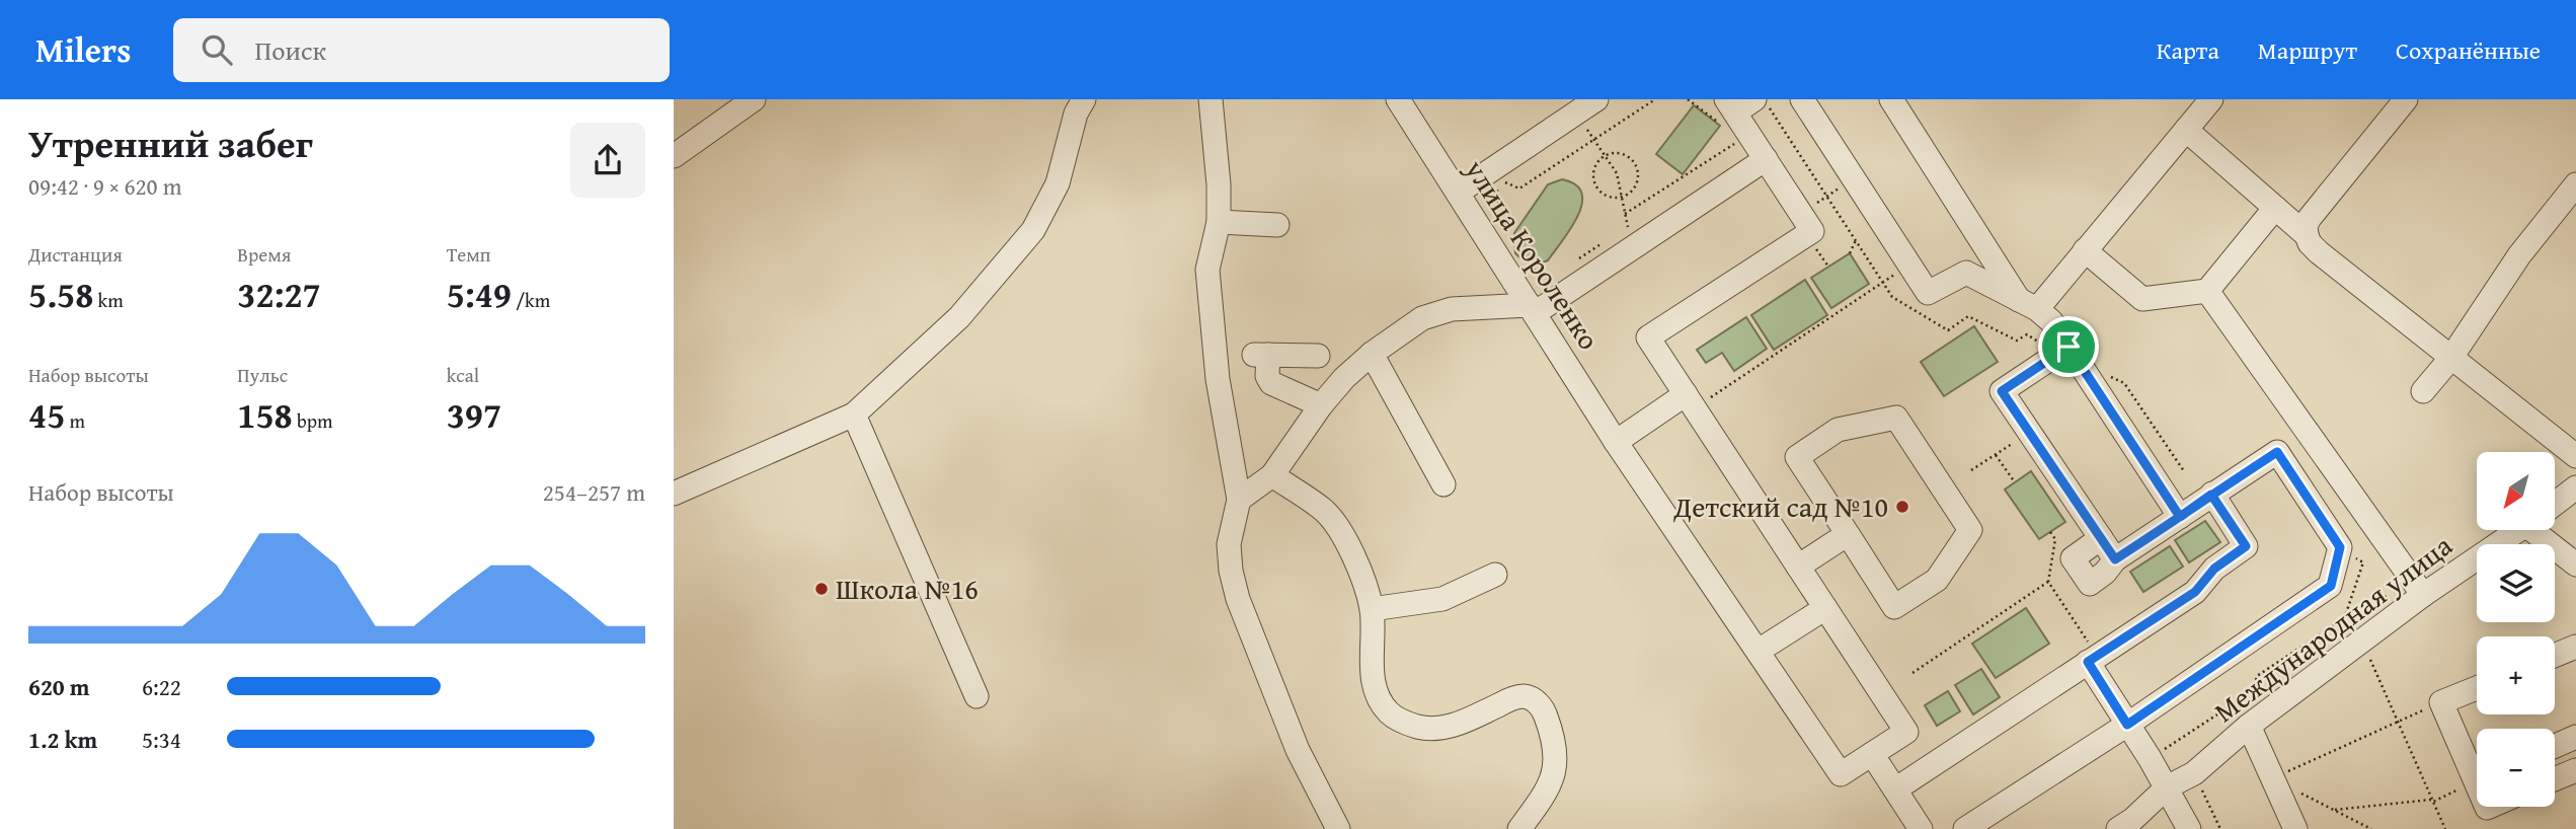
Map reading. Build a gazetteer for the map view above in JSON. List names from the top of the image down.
{
  "streets": {
    "street": ["улица Короленко", "Международная улица"]
  },
  "places": ["Детский сад №10", "Школа №16"],
  "north": "bottom left",
  "page": {
    "header": "Milers",
    "search": "Поиск",
    "nav": ["Карта", "Маршрут", "Сохранённые"],
    "heading": ["Утренний забег", "09:42 · 9 × 620 m"],
    "stats": [
      ["Дистанция", "5.58 km"],
      ["Время", "32:27"],
      ["Темп", "5:49 /km"],
      ["Набор высоты", "45 m"],
      ["Пульс", "158 bpm"],
      ["kcal", "397"]
    ],
    "map_buttons": ["+", "−"],
    "chart": ["Набор высоты", "254–257 m"],
    "list": [
      {
        "name": "620 m",
        "note": "6:22"
      },
      {
        "name": "1.2 km",
        "note": "5:34"
      }
    ]
  }
}
